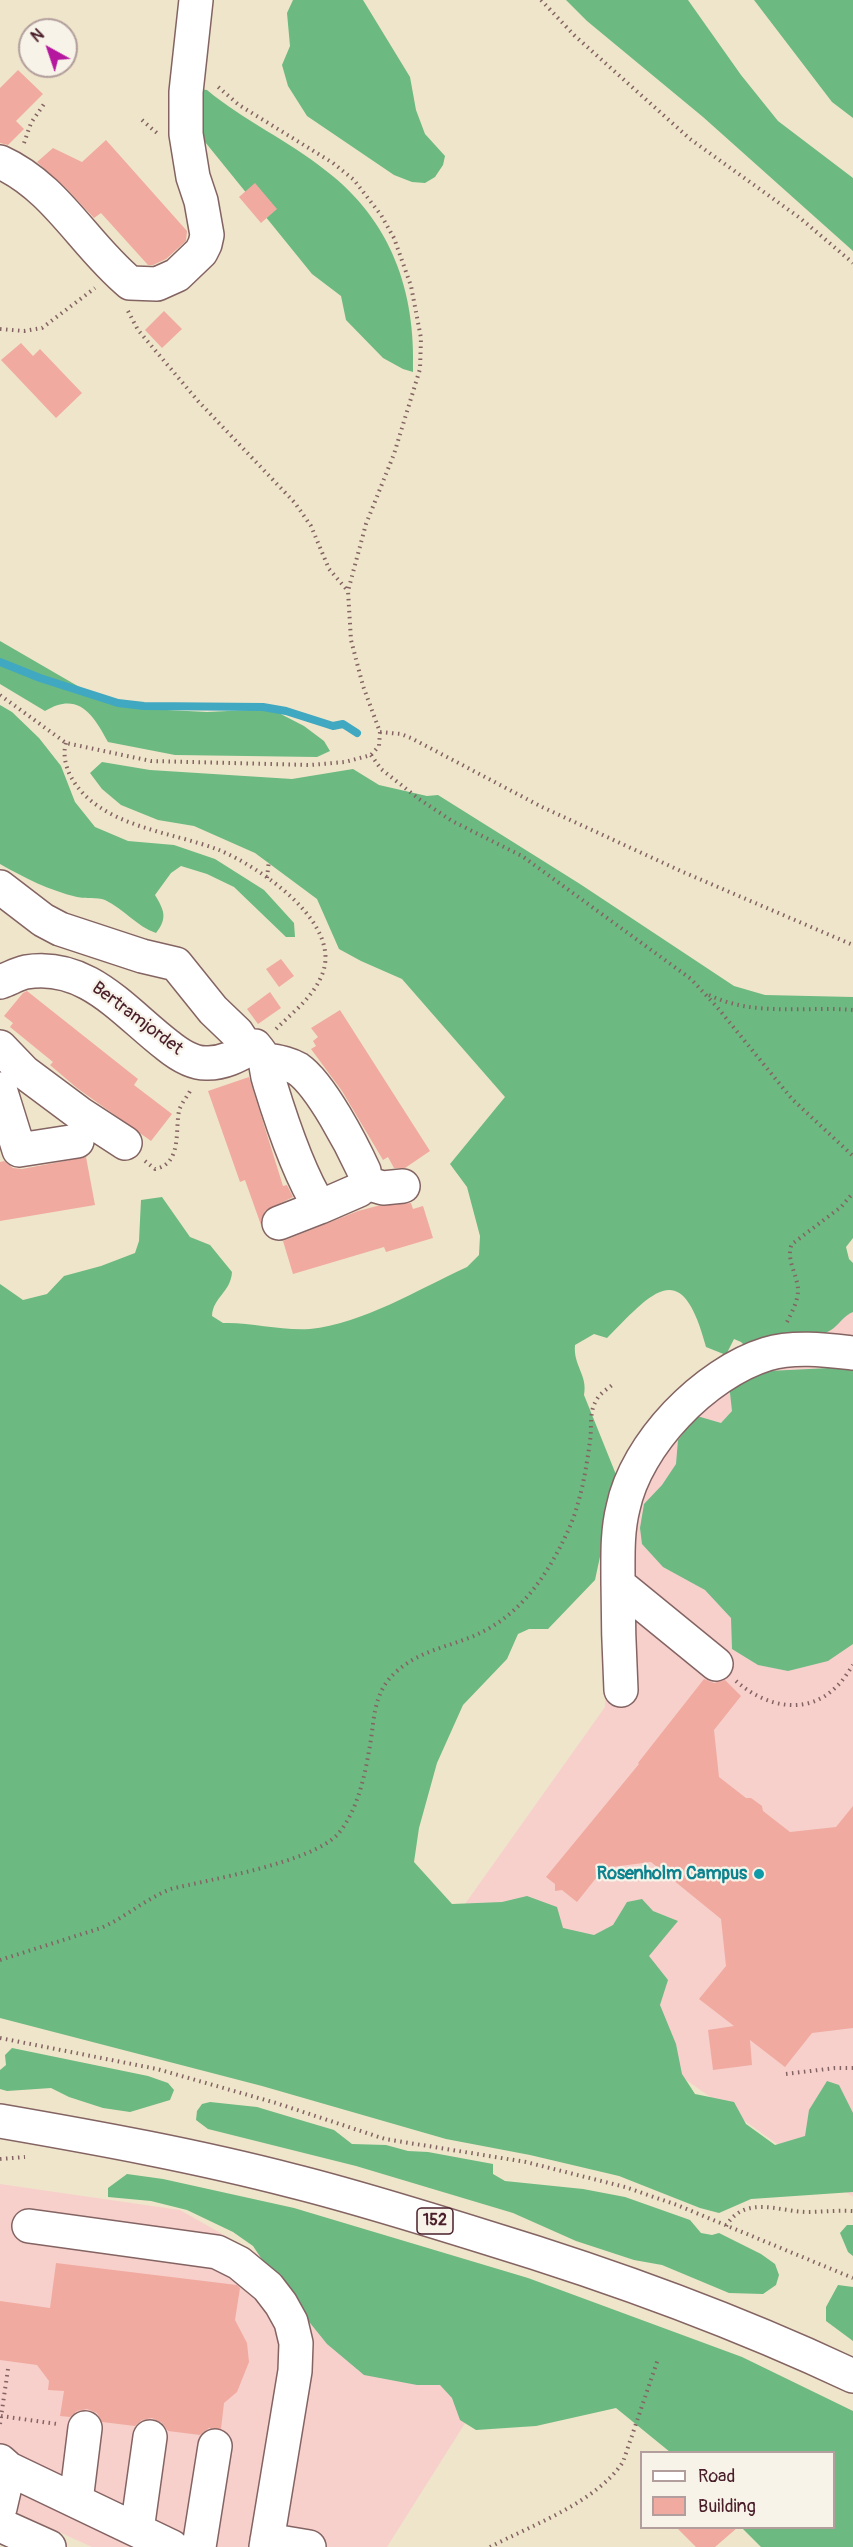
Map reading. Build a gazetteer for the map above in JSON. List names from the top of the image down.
{
  "streets": {
    "main road": ["Bertramjordet", "152"]
  },
  "places": ["Rosenholm Campus"],
  "legend": ["Road", "Building"],
  "north": "top left"
}
